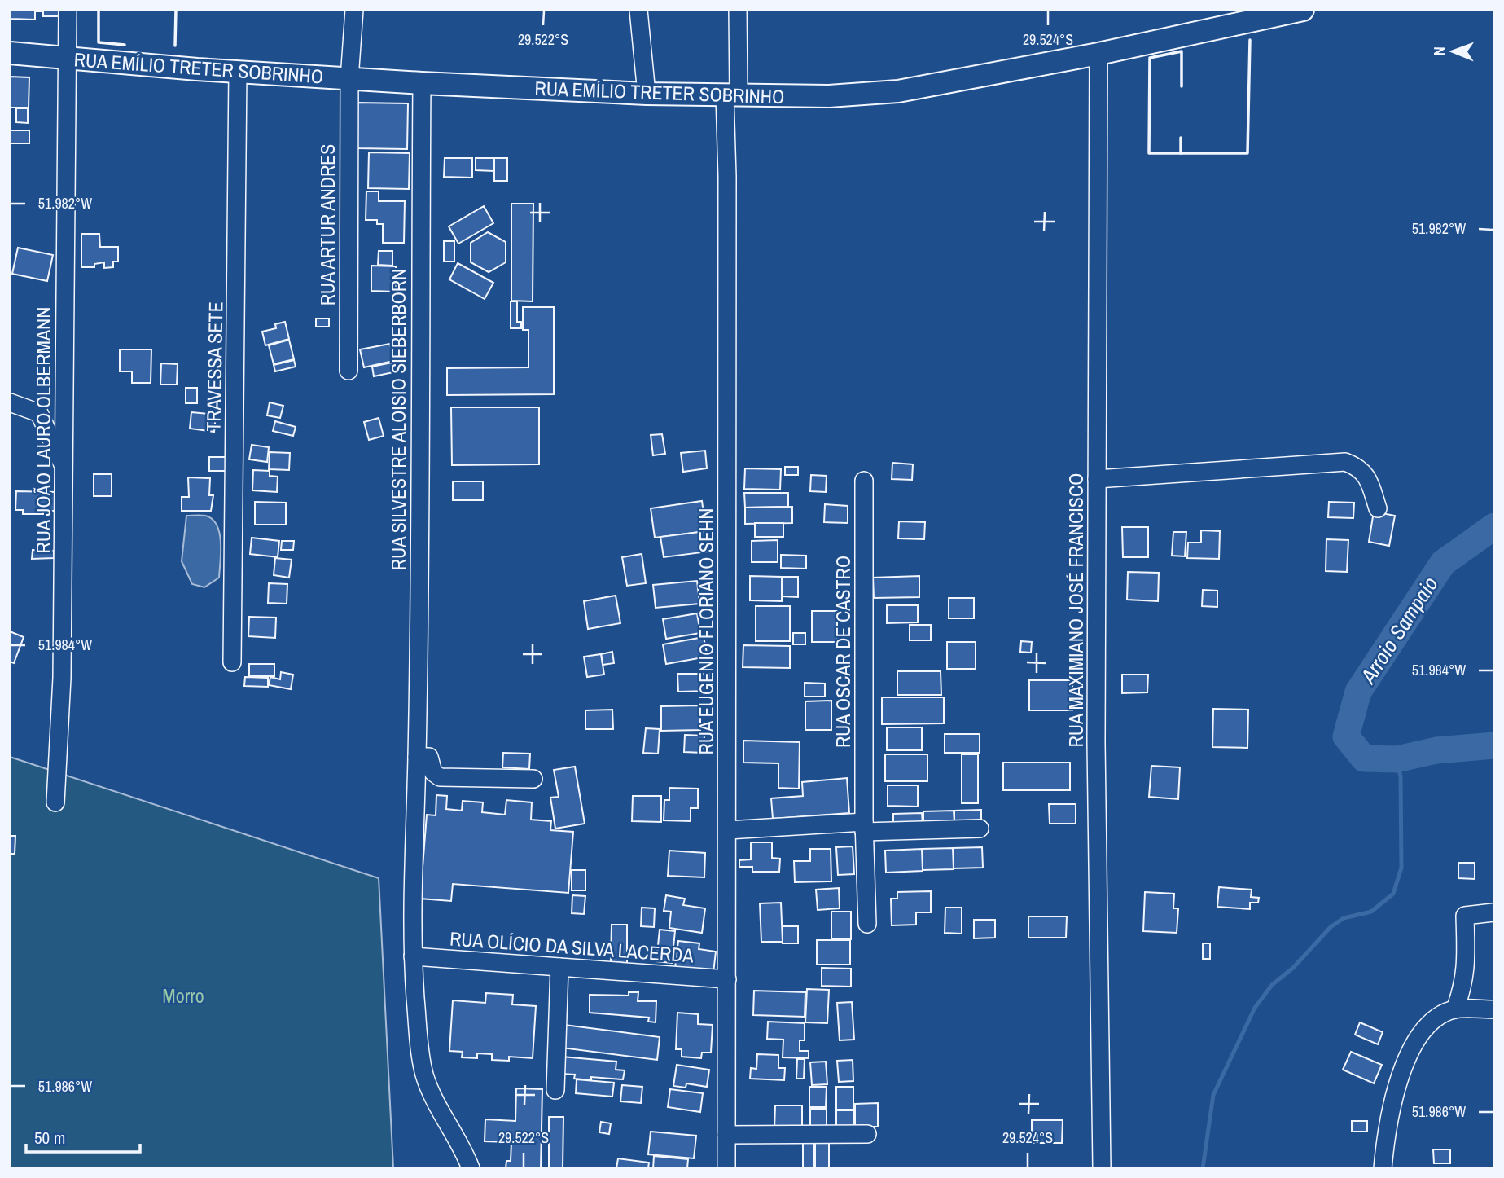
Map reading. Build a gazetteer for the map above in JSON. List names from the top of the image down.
{
  "streets": {
    "main road": ["RUA EMÍLIO TRETER SOBRINHO"],
    "street": [
      "RUA ARTUR ANDRES",
      "TRAVESSA SETE",
      "RUA SILVESTRE ALOISIO SIEBERBORN",
      "RUA JOÃO LAURO OLBERMANN",
      "RUA MAXIMIANO JOSÉ FRANCISCO",
      "RUA EUGENIO FLORIANO SEHN",
      "RUA OSCAR DE CASTRO",
      "RUA OLÍCIO DA SILVA LACERDA"
    ]
  },
  "crossings": [
    ["RUA EMÍLIO TRETER SOBRINHO", "RUA ARTUR ANDRES"],
    ["RUA EMÍLIO TRETER SOBRINHO", "TRAVESSA SETE"],
    ["RUA EMÍLIO TRETER SOBRINHO", "RUA SILVESTRE ALOISIO SIEBERBORN"],
    ["RUA EMÍLIO TRETER SOBRINHO", "RUA JOÃO LAURO OLBERMANN"],
    ["RUA EMÍLIO TRETER SOBRINHO", "RUA MAXIMIANO JOSÉ FRANCISCO"],
    ["RUA EMÍLIO TRETER SOBRINHO", "RUA EUGENIO FLORIANO SEHN"],
    ["RUA SILVESTRE ALOISIO SIEBERBORN", "RUA OLÍCIO DA SILVA LACERDA"],
    ["RUA EUGENIO FLORIANO SEHN", "RUA OLÍCIO DA SILVA LACERDA"]
  ],
  "water": ["Arroio Sampaio"],
  "parks": ["Morro"],
  "scale_bar": "50 m",
  "north": "left",
  "coordinates": [
    "29.522°S",
    "29.524°S",
    "51.982°W",
    "51.984°W",
    "51.986°W"
  ]
}
